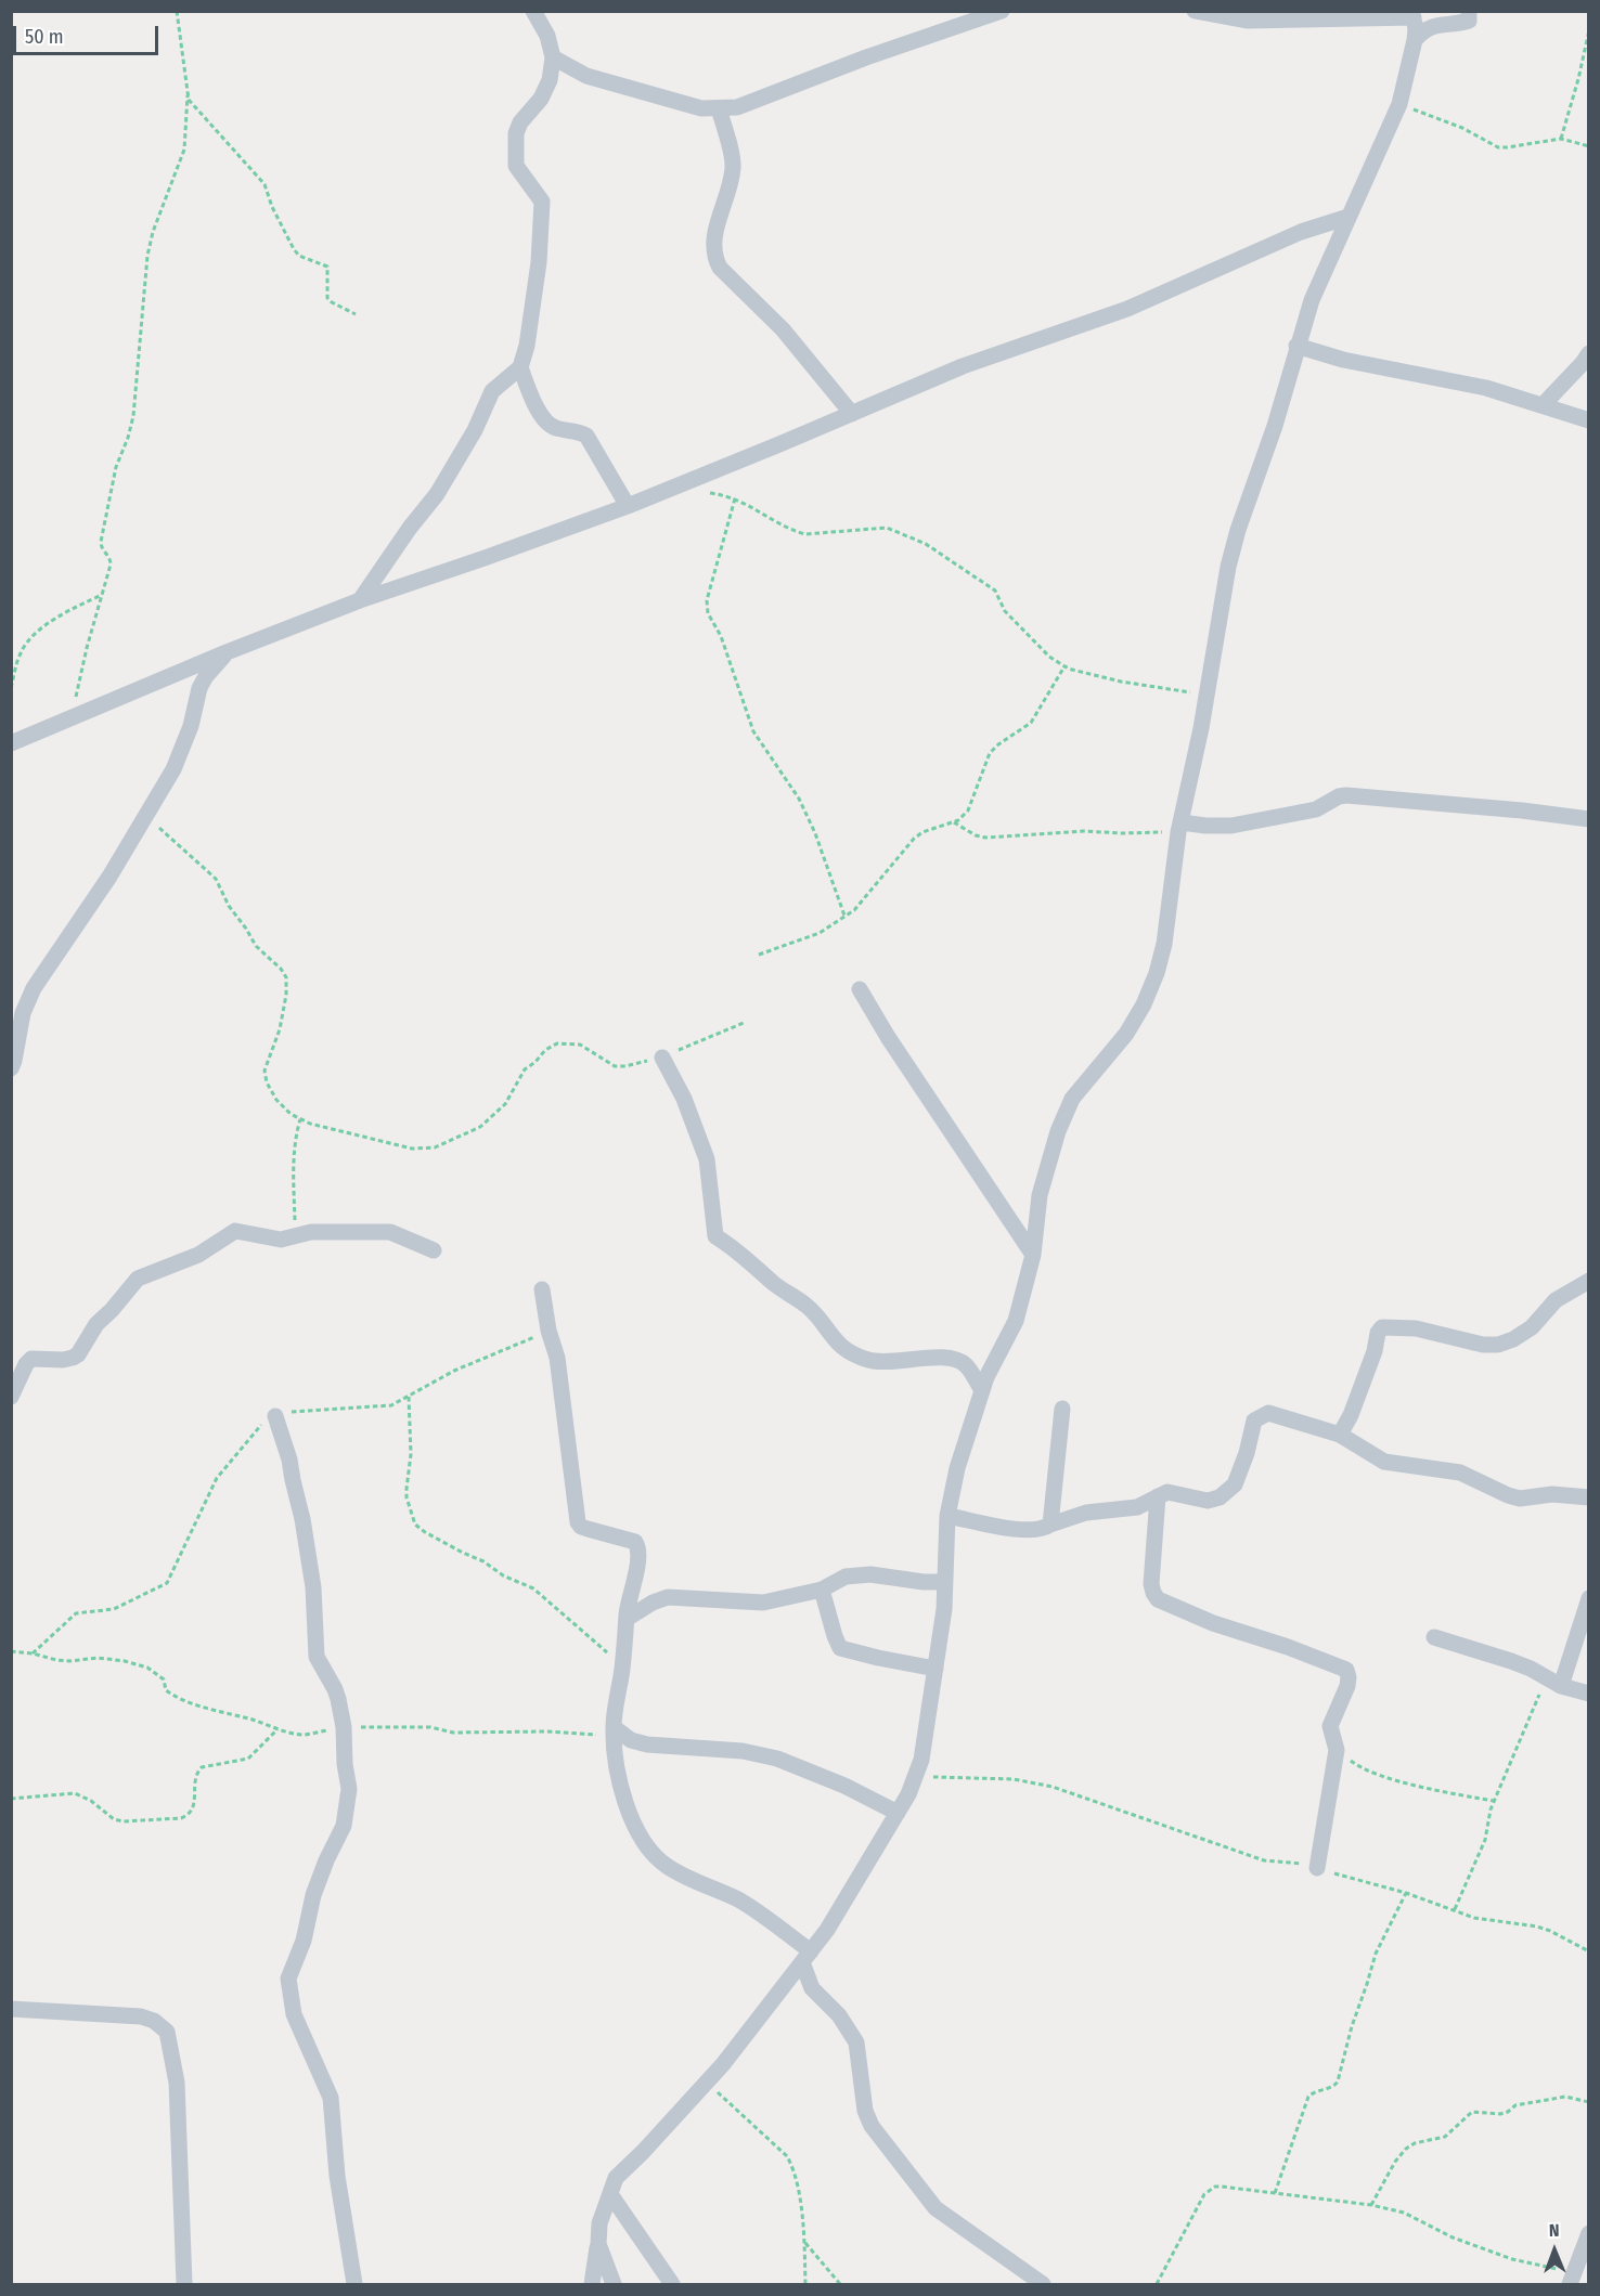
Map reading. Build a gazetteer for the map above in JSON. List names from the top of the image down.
{
  "scale_bar": "50 m",
  "north": "top"
}
